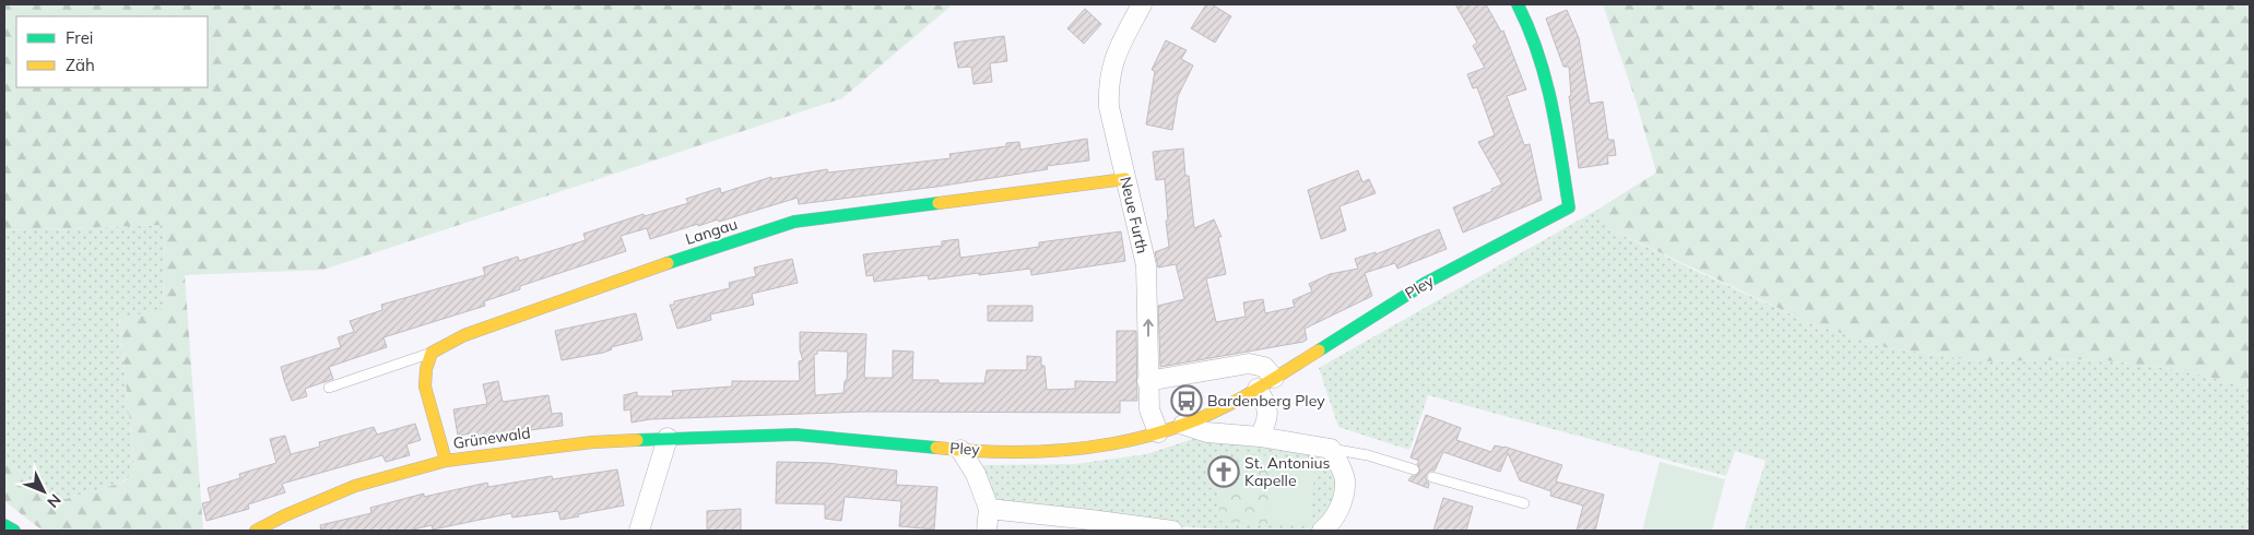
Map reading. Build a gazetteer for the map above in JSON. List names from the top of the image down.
{
  "streets": {
    "street": [
      "Neue Furth",
      "Langau",
      "Pley",
      "Grünewald"
    ]
  },
  "crossings": [
    ["Neue Furth", "Langau"],
    ["Neue Furth", "Pley"],
    ["Pley", "Grünewald"]
  ],
  "one_way": ["Neue Furth"],
  "places": {
    "bus stop": ["Bardenberg Pley"],
    "church": ["St. Antonius Kapelle"]
  },
  "legend": ["Frei", "Zäh"],
  "north": "bottom right"
}
